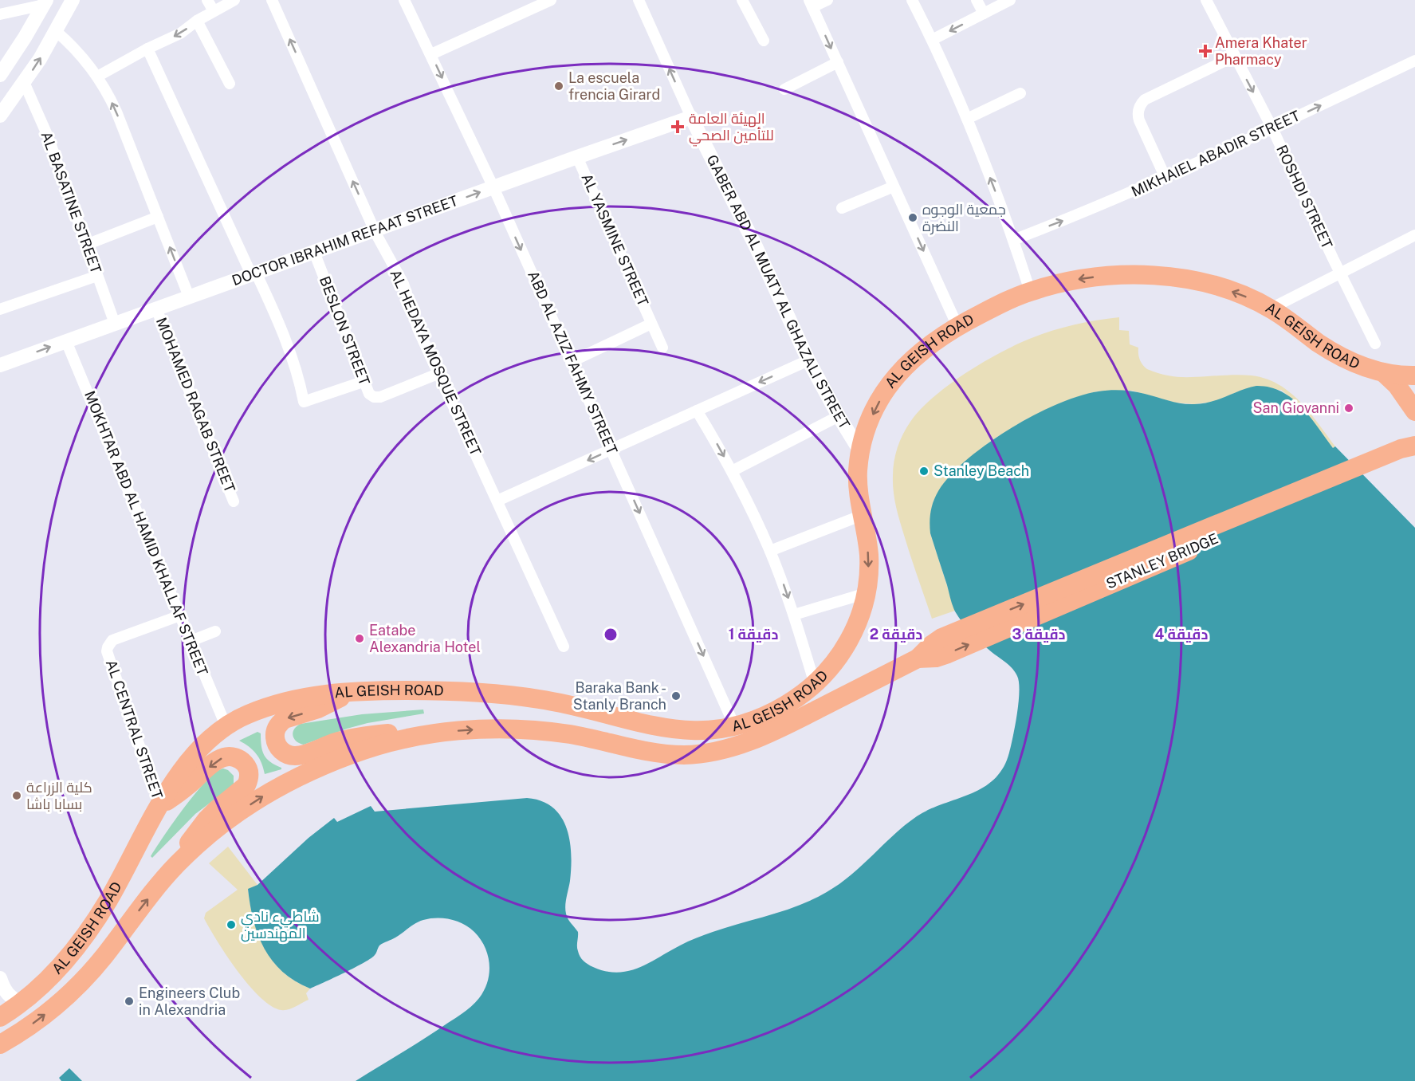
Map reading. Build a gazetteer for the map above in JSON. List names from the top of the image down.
{
  "streets": {
    "highway": ["AL GEISH ROAD", "STANLEY BRIDGE"],
    "street": [
      "MIKHAIEL ABADIR STREET",
      "ROSHDI STREET",
      "AL BASATINE STREET",
      "AL YASMINE STREET",
      "DOCTOR IBRAHIM REFAAT STREET",
      "GABER ABD AL MUATY AL GHAZALI STREET",
      "BESLON STREET",
      "AL HEDAYA MOSQUE STREET",
      "ABD AL AZIZ FAHMY STREET",
      "MOHAMED RAGAB STREET",
      "MOKHTAR ABD AL HAMID KHALLAF STREET",
      "AL CENTRAL STREET"
    ]
  },
  "crossings": [
    ["MIKHAIEL ABADIR STREET", "ROSHDI STREET"],
    ["AL BASATINE STREET", "DOCTOR IBRAHIM REFAAT STREET"],
    ["AL YASMINE STREET", "DOCTOR IBRAHIM REFAAT STREET"],
    ["AL YASMINE STREET", "ABD AL AZIZ FAHMY STREET"],
    ["DOCTOR IBRAHIM REFAAT STREET", "GABER ABD AL MUATY AL GHAZALI STREET"],
    ["DOCTOR IBRAHIM REFAAT STREET", "BESLON STREET"],
    ["DOCTOR IBRAHIM REFAAT STREET", "AL HEDAYA MOSQUE STREET"],
    ["DOCTOR IBRAHIM REFAAT STREET", "ABD AL AZIZ FAHMY STREET"],
    ["DOCTOR IBRAHIM REFAAT STREET", "MOHAMED RAGAB STREET"],
    ["DOCTOR IBRAHIM REFAAT STREET", "MOKHTAR ABD AL HAMID KHALLAF STREET"],
    ["GABER ABD AL MUATY AL GHAZALI STREET", "AL GEISH ROAD"],
    ["BESLON STREET", "AL HEDAYA MOSQUE STREET"],
    ["AL GEISH ROAD", "ABD AL AZIZ FAHMY STREET"],
    ["AL GEISH ROAD", "MOKHTAR ABD AL HAMID KHALLAF STREET"],
    ["AL GEISH ROAD", "STANLEY BRIDGE"],
    ["AL GEISH ROAD", "AL CENTRAL STREET"],
    ["MOKHTAR ABD AL HAMID KHALLAF STREET", "AL CENTRAL STREET"]
  ],
  "one_way": [
    "MIKHAIEL ABADIR STREET",
    "DOCTOR IBRAHIM REFAAT STREET",
    "AL HEDAYA MOSQUE STREET",
    "ABD AL AZIZ FAHMY STREET",
    "STANLEY BRIDGE"
  ],
  "places": {
    "health": ["Amera Khater Pharmacy", "الهيئة العامة للتأمين الصحي"],
    "other": [
      "La escuela frencia Girard",
      "جمعية الوجوه النضرة",
      "San Giovanni",
      "Stanley Beach",
      "Eatabe Alexandria Hotel",
      "Baraka Bank - Stanly Branch",
      "كلية الزراعة بسابا باشا",
      "شاطيء نادي المهندسين",
      "Engineers Club in Alexandria"
    ]
  },
  "rings": [
    "1 دقيقة",
    "2 دقيقة",
    "3 دقيقة",
    "4 دقيقة"
  ]
}
